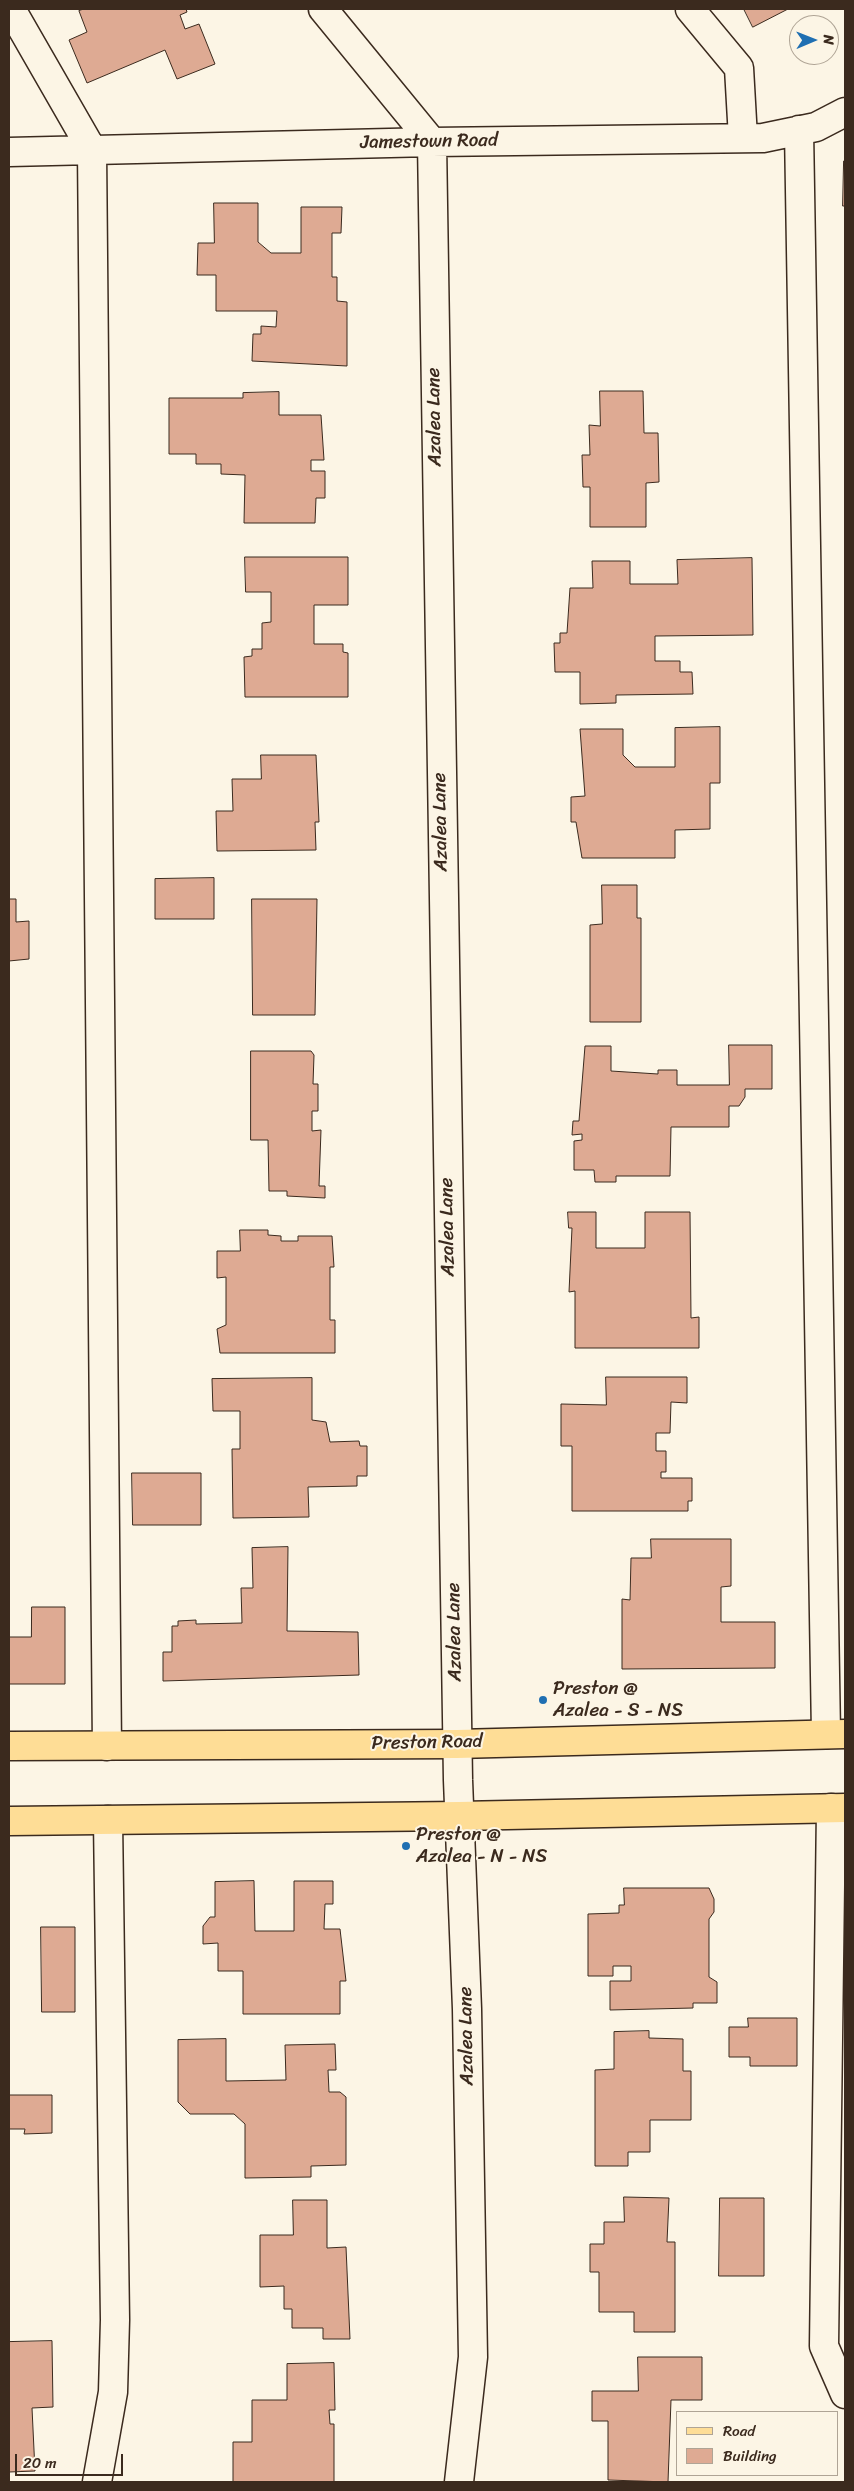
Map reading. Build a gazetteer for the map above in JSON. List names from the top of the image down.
{
  "streets": {
    "main road": ["Preston Road"],
    "street": ["Jamestown Road", "Azalea Lane"]
  },
  "crossings": [
    ["Jamestown Road", "Azalea Lane"],
    ["Azalea Lane", "Preston Road"]
  ],
  "places": ["Preston @ Azalea - S - NS", "Preston @ Azalea - N - NS"],
  "legend": ["Road", "Building"],
  "scale_bar": "20 m",
  "north": "right"
}
